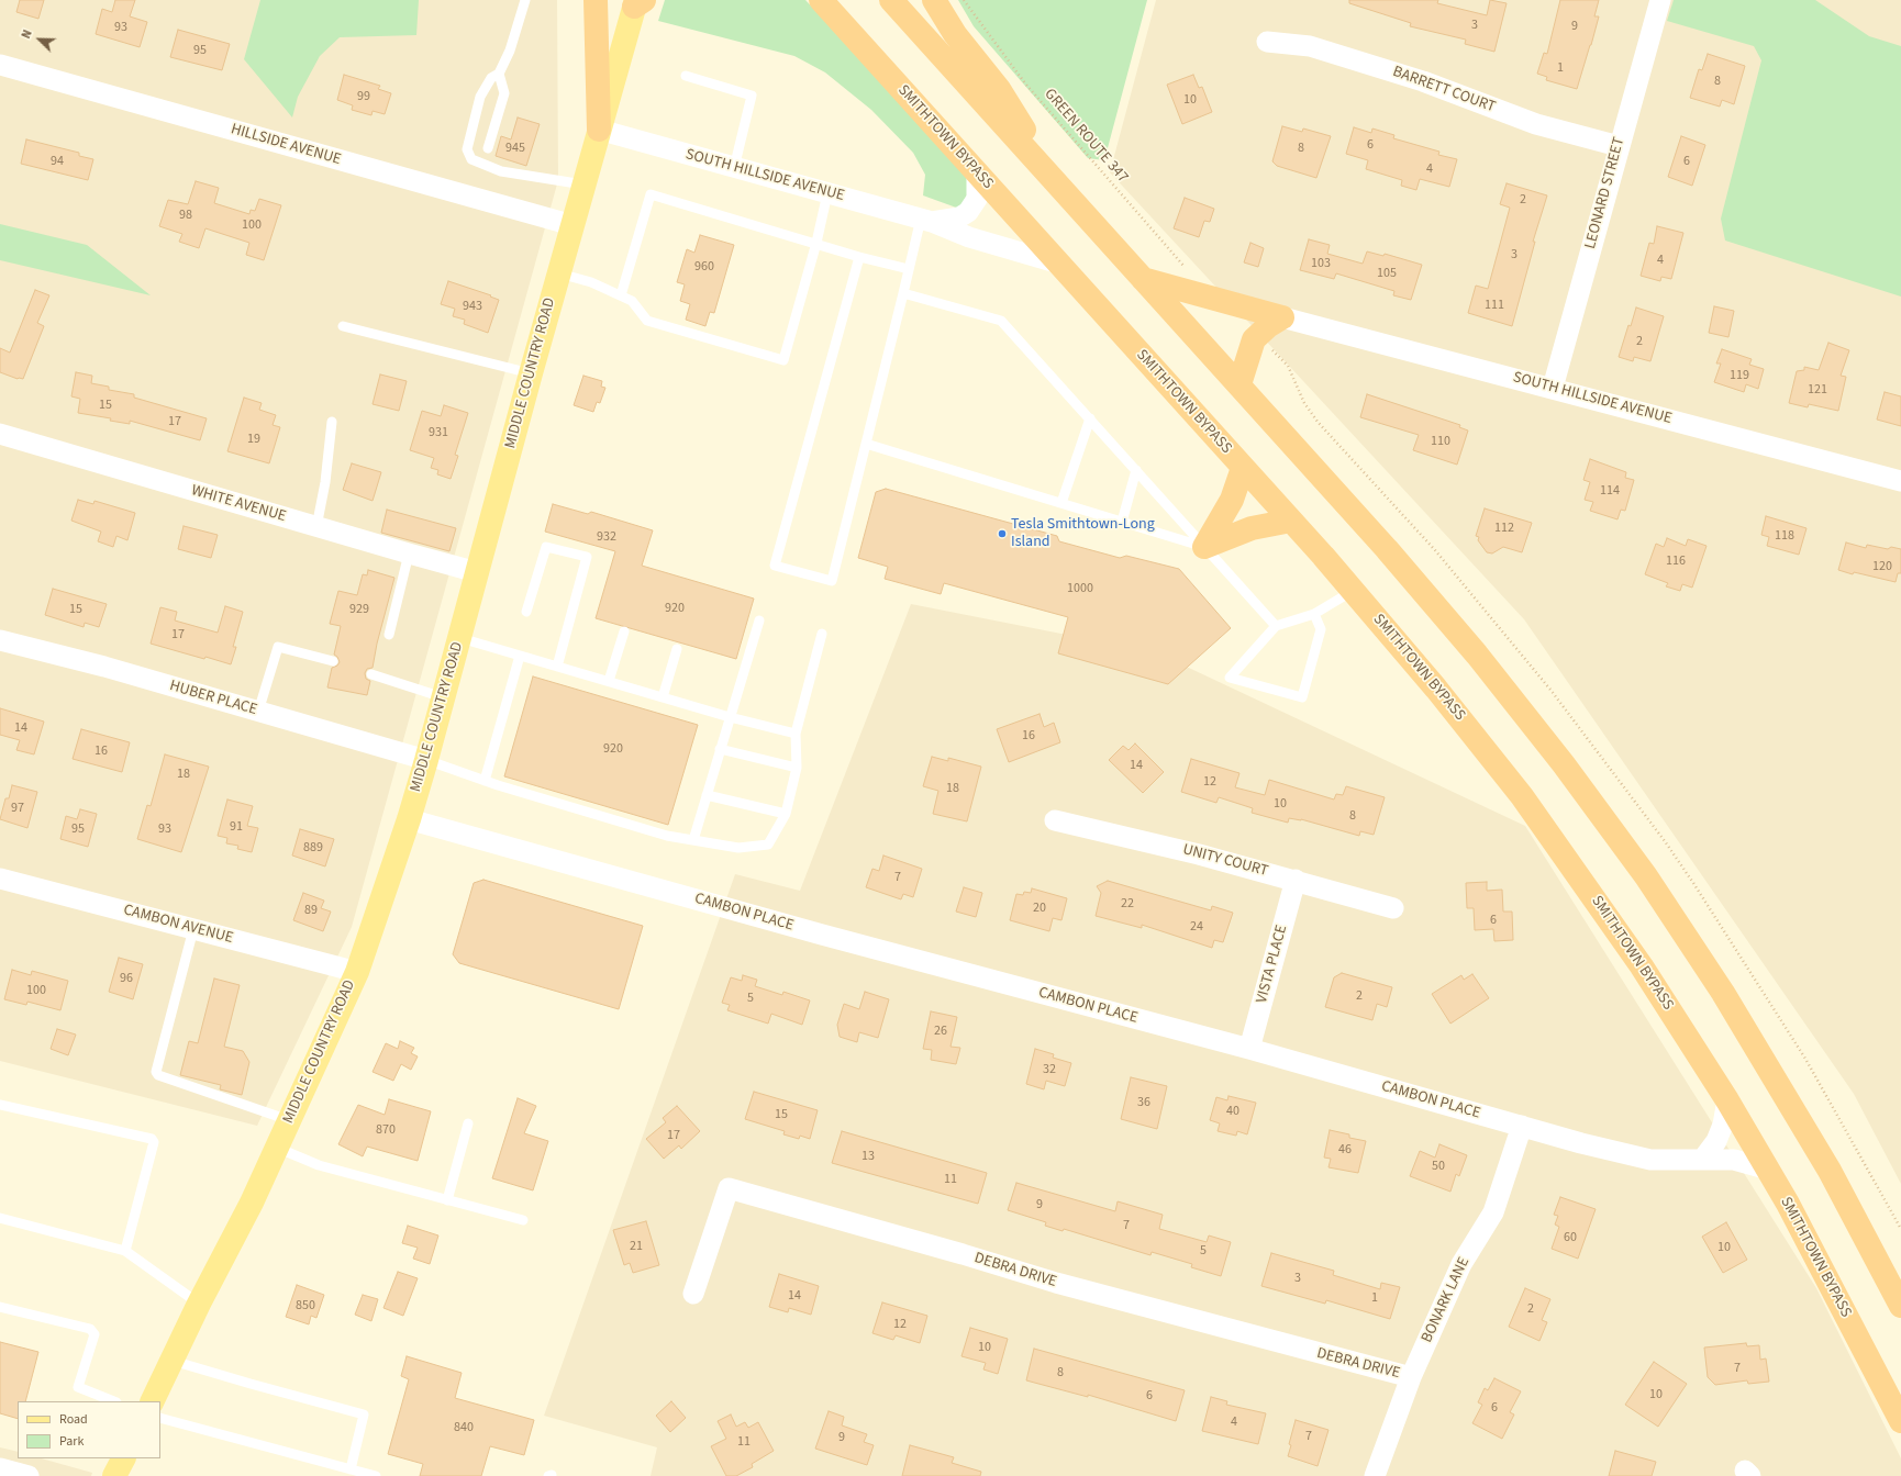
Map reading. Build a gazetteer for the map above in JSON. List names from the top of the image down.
{
  "streets": {
    "highway": ["SMITHTOWN BYPASS"],
    "main road": ["MIDDLE COUNTRY ROAD"],
    "street": [
      "BARRETT COURT",
      "HILLSIDE AVENUE",
      "SOUTH HILLSIDE AVENUE",
      "LEONARD STREET",
      "WHITE AVENUE",
      "HUBER PLACE",
      "UNITY COURT",
      "CAMBON PLACE",
      "CAMBON AVENUE",
      "VISTA PLACE",
      "DEBRA DRIVE",
      "BONARK LANE"
    ],
    "path": ["GREEN ROUTE 347"]
  },
  "crossings": [
    ["BARRETT COURT", "LEONARD STREET"],
    ["SMITHTOWN BYPASS", "SOUTH HILLSIDE AVENUE"],
    ["SMITHTOWN BYPASS", "CAMBON PLACE"],
    ["HILLSIDE AVENUE", "MIDDLE COUNTRY ROAD"],
    ["SOUTH HILLSIDE AVENUE", "LEONARD STREET"],
    ["SOUTH HILLSIDE AVENUE", "MIDDLE COUNTRY ROAD"],
    ["MIDDLE COUNTRY ROAD", "WHITE AVENUE"],
    ["MIDDLE COUNTRY ROAD", "HUBER PLACE"],
    ["MIDDLE COUNTRY ROAD", "CAMBON PLACE"],
    ["MIDDLE COUNTRY ROAD", "CAMBON AVENUE"],
    ["UNITY COURT", "VISTA PLACE"],
    ["CAMBON PLACE", "VISTA PLACE"],
    ["CAMBON PLACE", "BONARK LANE"],
    ["DEBRA DRIVE", "BONARK LANE"]
  ],
  "places": ["Tesla Smithtown-Long Island"],
  "house_numbers": [
    "3",
    "9",
    "93",
    "95",
    "1",
    "8",
    "99",
    "10",
    "6",
    "945",
    "8",
    "94",
    "6",
    "4",
    "2",
    "98",
    "100",
    "3",
    "4",
    "103",
    "960",
    "105",
    "111",
    "943",
    "2",
    "119",
    "121",
    "15",
    "17",
    "931",
    "19",
    "110",
    "114",
    "112",
    "118",
    "932",
    "116",
    "120",
    "1000",
    "920",
    "15",
    "929",
    "17",
    "14",
    "16",
    "920",
    "16",
    "14",
    "18",
    "12",
    "18",
    "10",
    "97",
    "8",
    "91",
    "95",
    "93",
    "889",
    "7",
    "22",
    "20",
    "89",
    "6",
    "24",
    "96",
    "100",
    "2",
    "5",
    "26",
    "32",
    "36",
    "40",
    "15",
    "870",
    "17",
    "46",
    "13",
    "50",
    "11",
    "9",
    "7",
    "60",
    "21",
    "10",
    "5",
    "3",
    "14",
    "1",
    "850",
    "2",
    "12",
    "10",
    "7",
    "8",
    "10",
    "6",
    "6",
    "4",
    "840",
    "7",
    "9",
    "11"
  ],
  "legend": ["Road", "Park"],
  "north": "top left"
}
